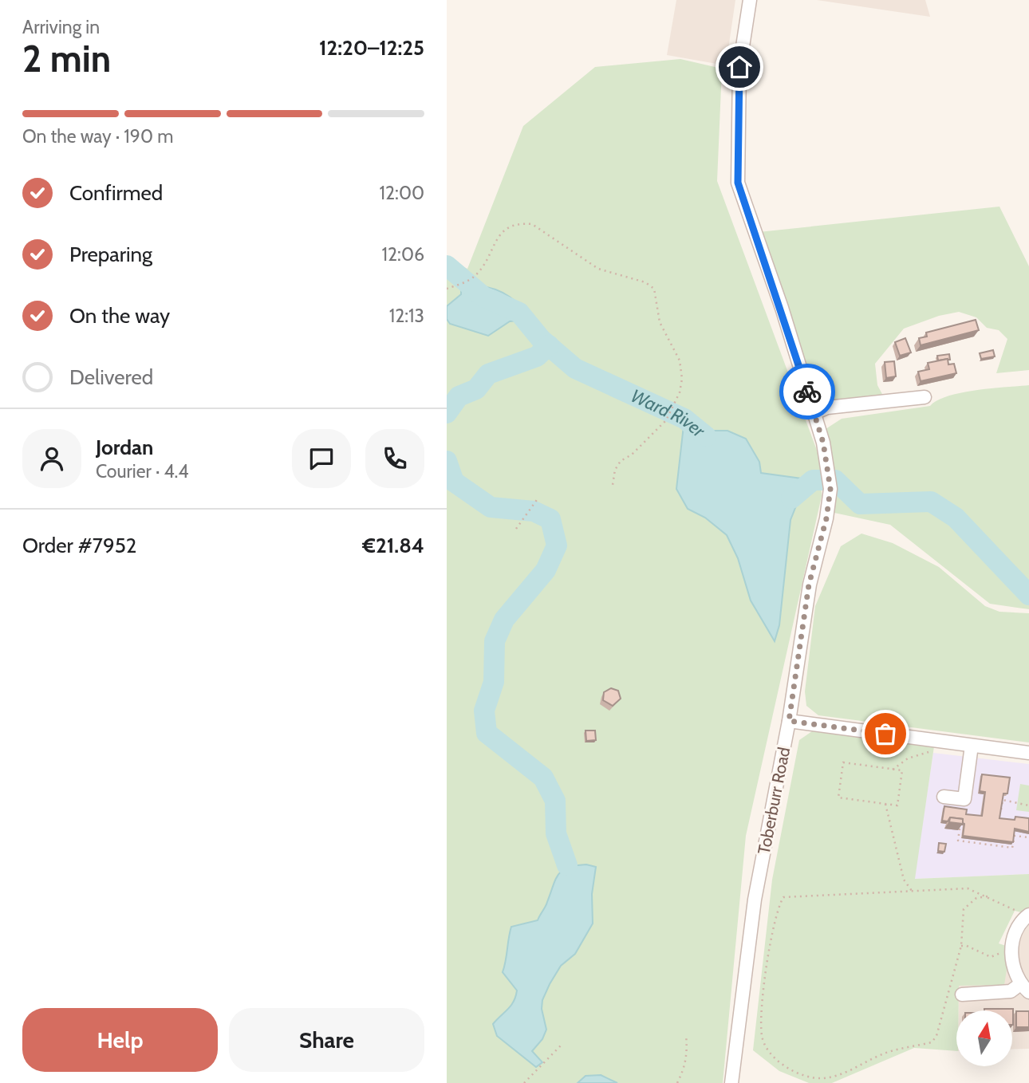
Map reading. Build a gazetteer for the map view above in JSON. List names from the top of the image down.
{
  "streets": {
    "street": ["Toberburr Road"]
  },
  "water": ["Ward River"],
  "north": "top",
  "page": {
    "heading": ["2 min", "Arriving in", "12:20–12:25"],
    "panel": [
      "Jordan",
      "Courier · 4.4",
      "Order #7952",
      "€21.84"
    ],
    "bar": "On the way · 190 m",
    "list": [
      ["Confirmed", "12:00"],
      ["Preparing", "12:06"],
      ["On the way", "12:13"],
      "Delivered"
    ],
    "buttons": ["Help", "Share"]
  }
}
